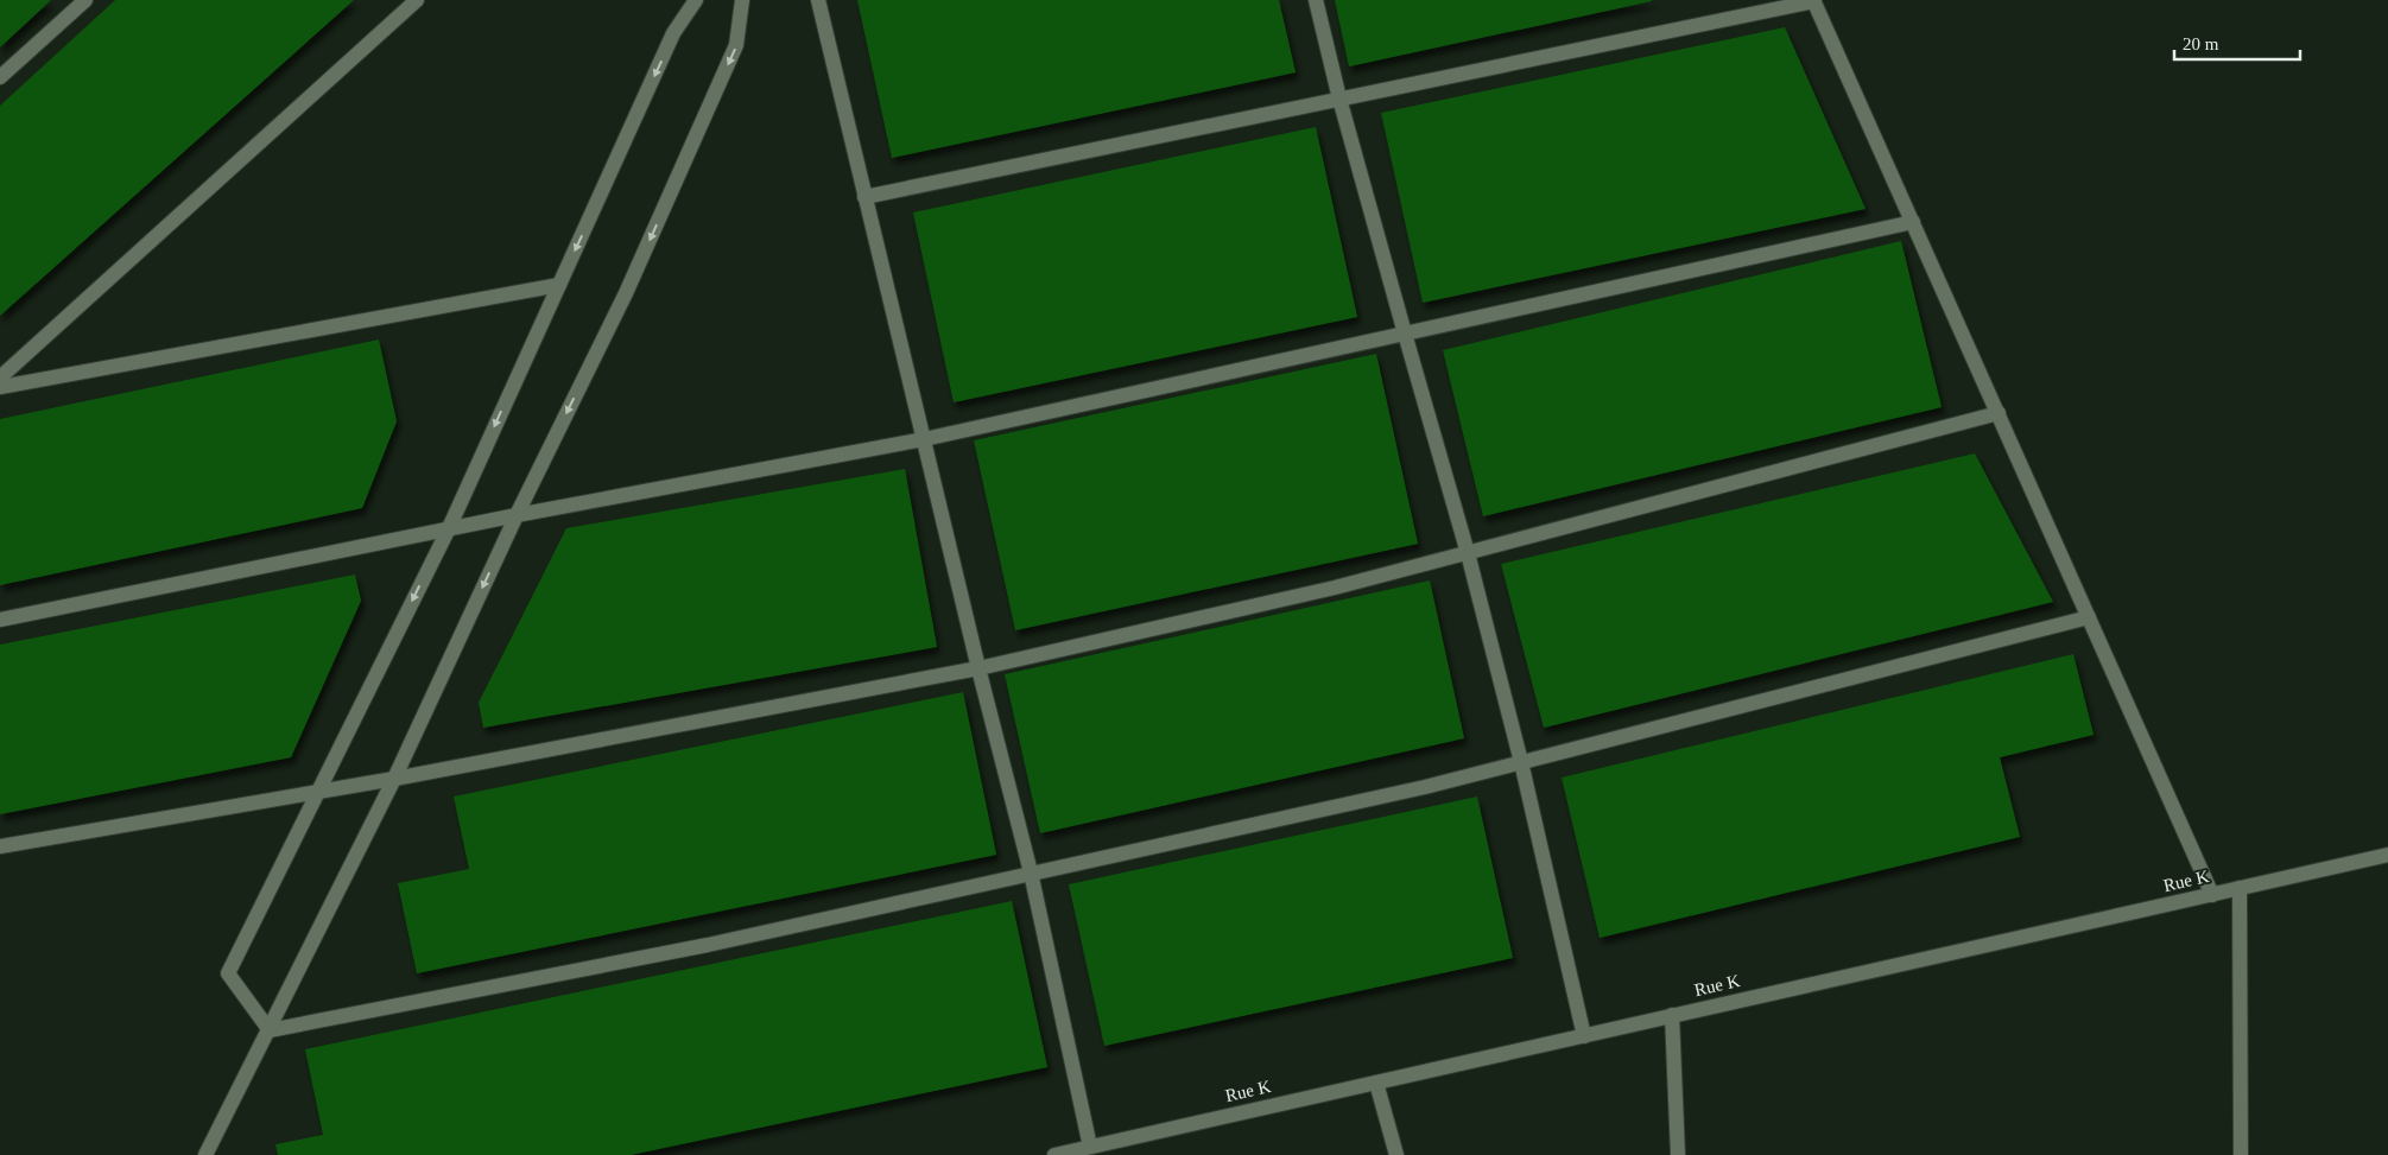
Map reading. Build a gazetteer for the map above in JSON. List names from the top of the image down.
{
  "streets": {
    "street": ["Rue K"]
  },
  "scale_bar": "20 m"
}
